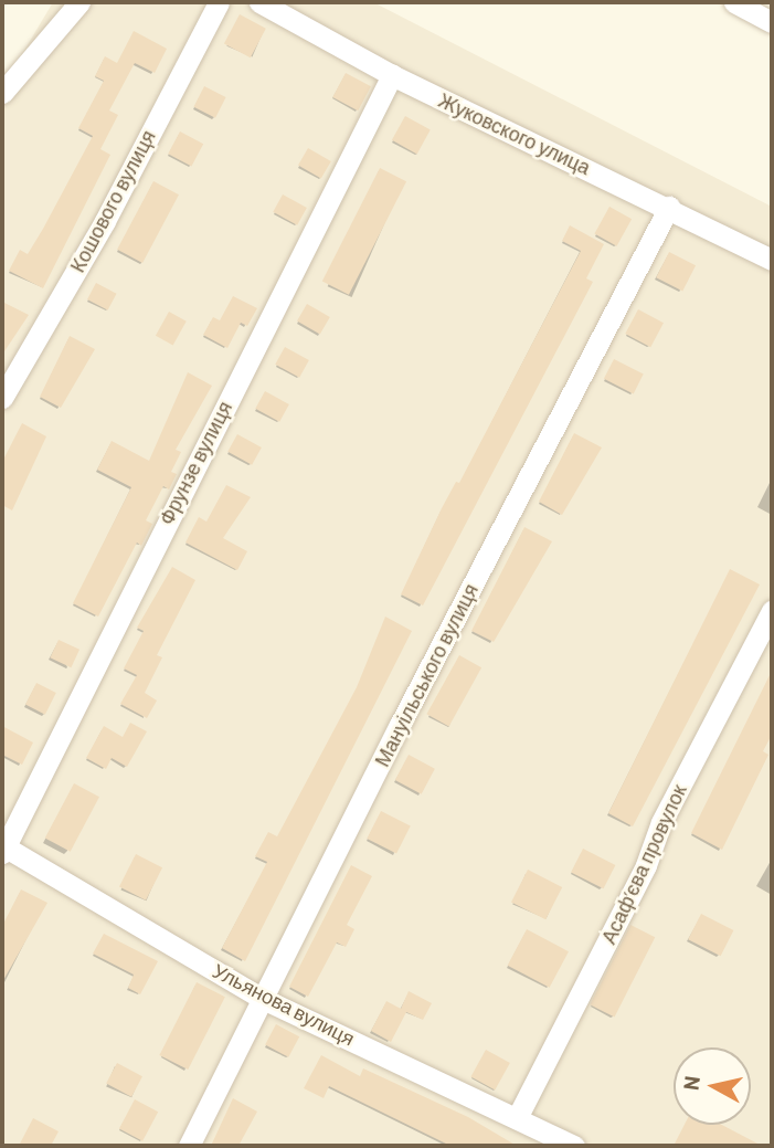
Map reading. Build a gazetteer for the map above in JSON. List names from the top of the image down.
{
  "streets": {
    "street": [
      "Жуковского улица",
      "Кошового вулиця",
      "Фрунзе вулиця",
      "Мануільського вулиця",
      "Асаф’єва провулок",
      "Ульянова вулиця"
    ]
  },
  "crossings": [
    ["Жуковского улица", "Фрунзе вулиця"],
    ["Жуковского улица", "Мануільського вулиця"],
    ["Фрунзе вулиця", "Ульянова вулиця"],
    ["Мануільського вулиця", "Ульянова вулиця"],
    ["Асаф’єва провулок", "Ульянова вулиця"]
  ],
  "north": "left"
}
